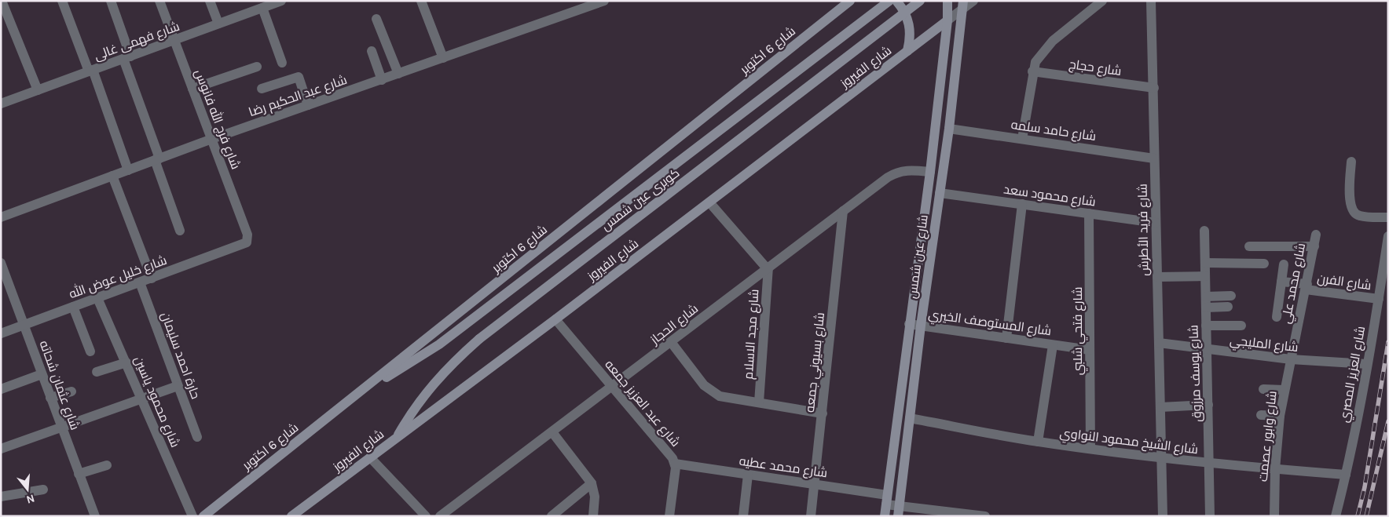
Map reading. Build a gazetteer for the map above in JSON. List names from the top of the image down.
{
  "streets": {
    "main road": [
      "شارع 6 اكتوبر",
      "شارع الفيروز",
      "كوبرى عين شمس",
      "شارع عين شمس"
    ],
    "street": [
      "شارع فهمى غالى",
      "شارع حجاج",
      "شارع عبد الحكيم رضا",
      "شارع فرج الله فانوس",
      "شارع حامد سلمه",
      "شارع محمود سعد",
      "شارع فريد الأطرش",
      "شارع خليل عوض الله",
      "شارع الفرن",
      "شارع محمد علي",
      "شارع المستوصف الخيري",
      "شارع الحجاز",
      "شارع فتحي شلبي",
      "شارع مجد الاسلام",
      "شارع المليجي",
      "حارة احمد سليمان",
      "شارع بسيوني جمعه",
      "شارع يوسف مرزوق",
      "شارع العزيز المصري",
      "شارع عثمان شحاته",
      "شارع محمود ياسين",
      "شارع عبد العزيز جمعه",
      "شارع وابور عصمت",
      "شارع الشيخ محمود النواوي",
      "شارع محمد عطيه"
    ]
  },
  "crossings": [
    ["شارع فهمى غالى", "شارع فرج الله فانوس"],
    ["شارع 6 اكتوبر", "كوبرى عين شمس"],
    ["شارع الفيروز", "كوبرى عين شمس"],
    ["شارع الفيروز", "شارع عين شمس"],
    ["شارع الفيروز", "شارع عبد العزيز جمعه"],
    ["شارع حجاج", "شارع فريد الأطرش"],
    ["شارع عبد الحكيم رضا", "شارع فرج الله فانوس"],
    ["شارع فرج الله فانوس", "شارع خليل عوض الله"],
    ["شارع حامد سلمه", "شارع فريد الأطرش"],
    ["شارع حامد سلمه", "شارع عين شمس"],
    ["شارع محمود سعد", "شارع فريد الأطرش"],
    ["شارع محمود سعد", "شارع عين شمس"],
    ["شارع محمود سعد", "شارع فتحي شلبي"],
    ["شارع فريد الأطرش", "شارع المليجي"],
    ["شارع فريد الأطرش", "شارع الشيخ محمود النواوي"],
    ["شارع عين شمس", "شارع المستوصف الخيري"],
    ["شارع عين شمس", "شارع الحجاز"],
    ["شارع عين شمس", "شارع الشيخ محمود النواوي"],
    ["شارع عين شمس", "شارع محمد عطيه"],
    ["شارع خليل عوض الله", "حارة احمد سليمان"],
    ["شارع خليل عوض الله", "شارع عثمان شحاته"],
    ["شارع خليل عوض الله", "شارع محمود ياسين"],
    ["شارع الفرن", "شارع محمد علي"],
    ["شارع الفرن", "شارع العزيز المصري"],
    ["شارع محمد علي", "شارع المليجي"],
    ["شارع محمد علي", "شارع وابور عصمت"],
    ["شارع المستوصف الخيري", "شارع فتحي شلبي"],
    ["شارع الحجاز", "شارع مجد الاسلام"],
    ["شارع الحجاز", "شارع بسيوني جمعه"],
    ["شارع الحجاز", "شارع عبد العزيز جمعه"],
    ["شارع فتحي شلبي", "شارع الشيخ محمود النواوي"],
    ["شارع المليجي", "شارع يوسف مرزوق"],
    ["شارع المليجي", "شارع العزيز المصري"],
    ["شارع المليجي", "شارع وابور عصمت"],
    ["شارع بسيوني جمعه", "شارع محمد عطيه"],
    ["شارع يوسف مرزوق", "شارع الشيخ محمود النواوي"],
    ["شارع العزيز المصري", "شارع الشيخ محمود النواوي"],
    ["شارع عبد العزيز جمعه", "شارع محمد عطيه"],
    ["شارع وابور عصمت", "شارع الشيخ محمود النواوي"]
  ],
  "north": "bottom"
}
